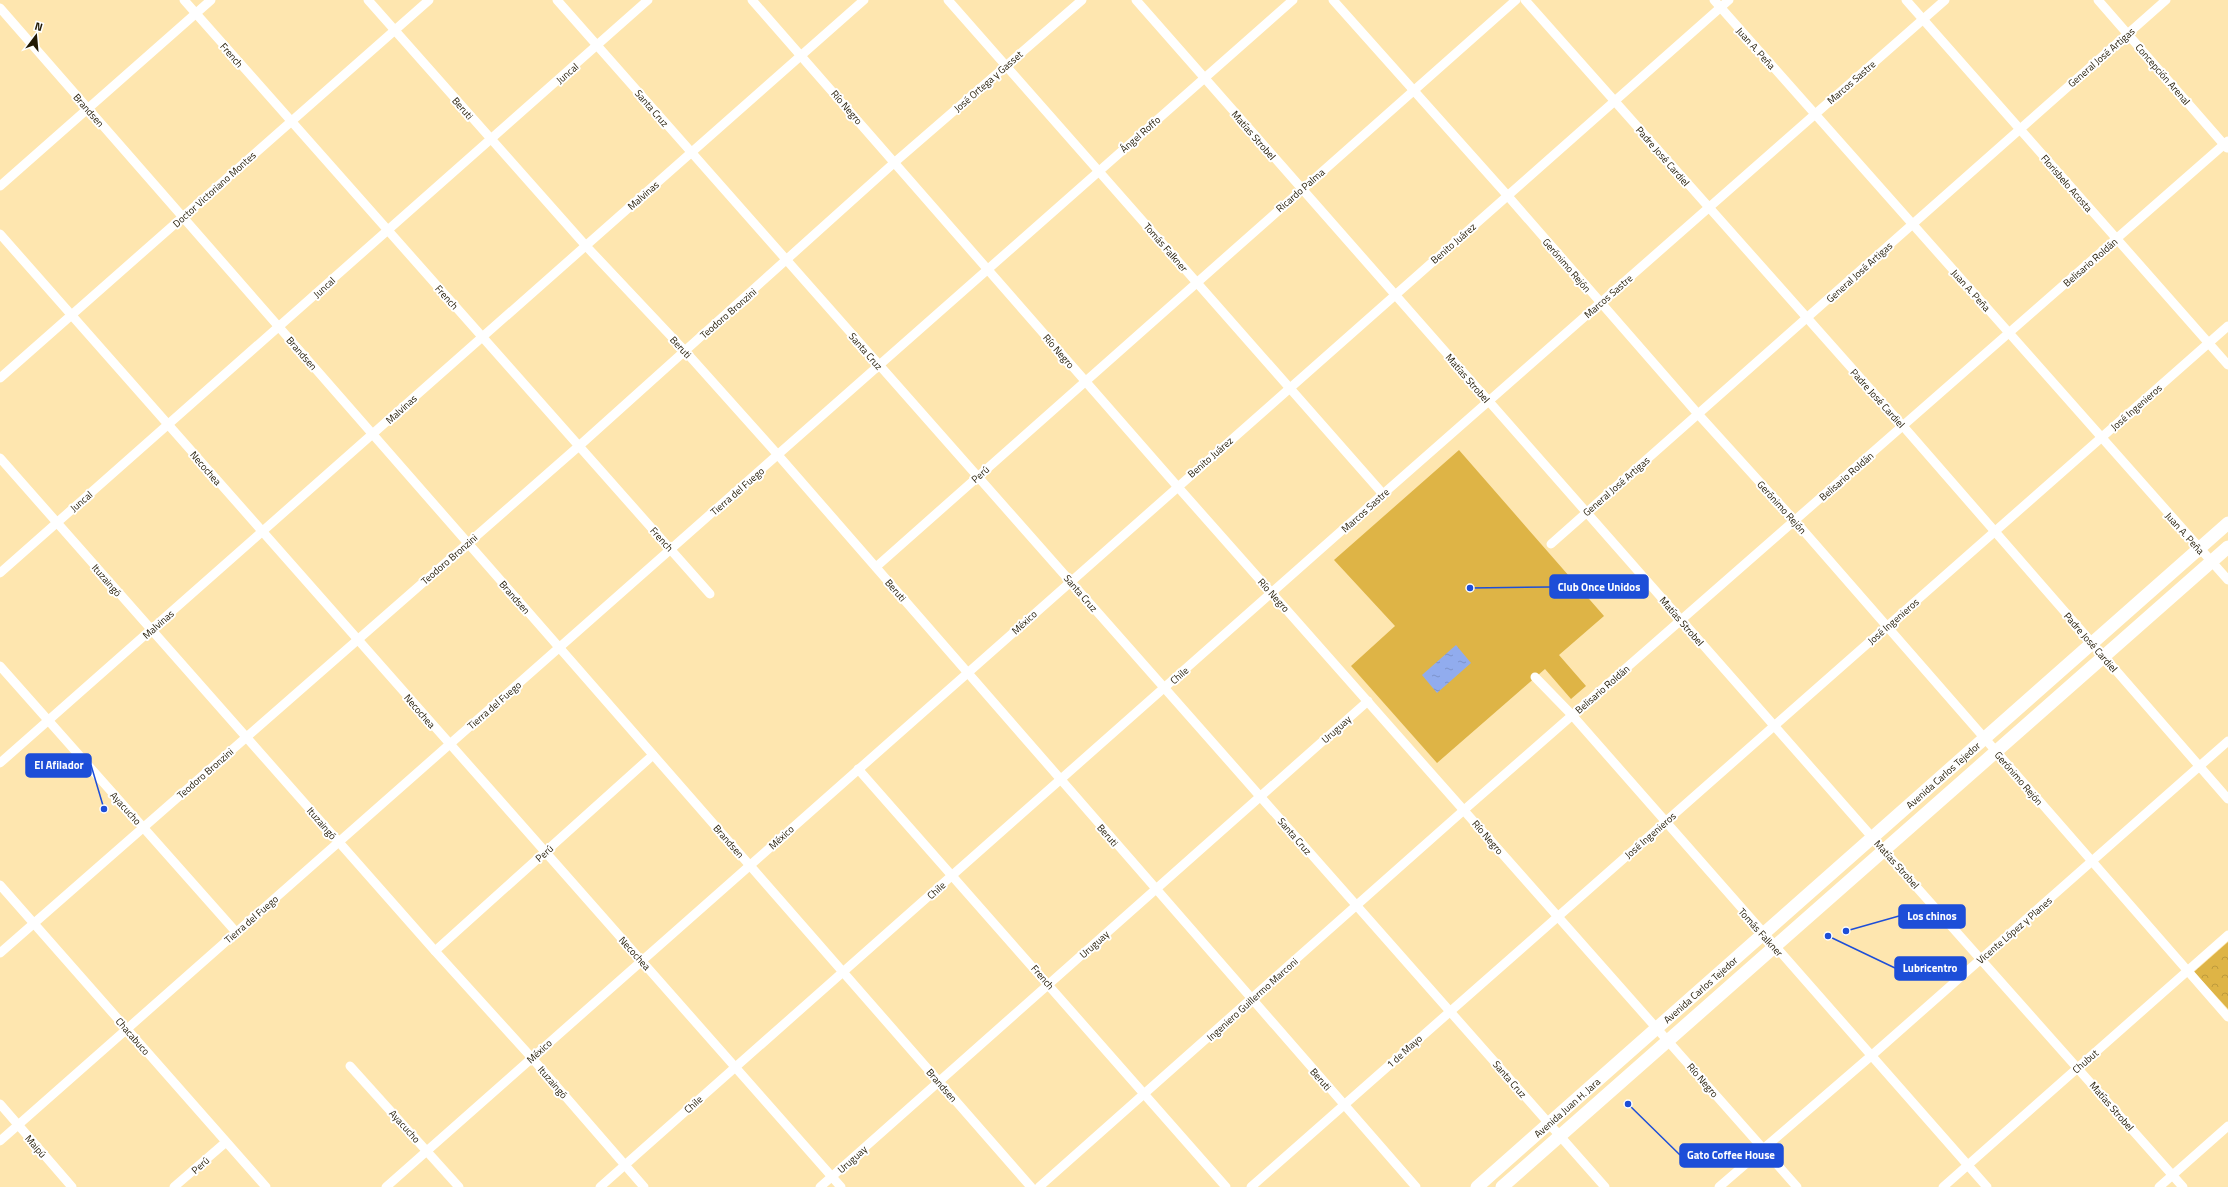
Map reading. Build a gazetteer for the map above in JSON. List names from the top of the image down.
{
  "streets": {
    "main road": ["Avenida Carlos Tejedor", "Avenida Juan H. Jara"],
    "street": [
      "Juan A. Peña",
      "French",
      "General José Artigas",
      "Juncal",
      "Concepción Arenal",
      "José Ortega y Gasset",
      "Marcos Sastre",
      "Río Negro",
      "Beruti",
      "Santa Cruz",
      "Brandsen",
      "Ángel Roffo",
      "Matías Strobel",
      "Padre José Cardiel",
      "Florisbelo Acosta",
      "Doctor Victoriano Montes",
      "Ricardo Palma",
      "Malvinas",
      "Benito Juárez",
      "Tomás Falkner",
      "Belisario Roldán",
      "Gerónimo Rejón",
      "Teodoro Bronzini",
      "José Ingenieros",
      "Necochea",
      "Perú",
      "Tierra del Fuego",
      "Ituzaingó",
      "México",
      "Chile",
      "Uruguay",
      "Ayacucho",
      "Vicente López y Planes",
      "Ingeniero Guillermo Marconi",
      "Chacabuco",
      "1 de Mayo",
      "Chubut",
      "Maipú"
    ]
  },
  "crossings": [
    ["Juan A. Peña", "General José Artigas"],
    ["Juan A. Peña", "Marcos Sastre"],
    ["Juan A. Peña", "Benito Juárez"],
    ["Juan A. Peña", "Belisario Roldán"],
    ["Juan A. Peña", "José Ingenieros"],
    ["Juan A. Peña", "Avenida Carlos Tejedor"],
    ["French", "Juncal"],
    ["French", "Doctor Victoriano Montes"],
    ["French", "Malvinas"],
    ["French", "Teodoro Bronzini"],
    ["French", "Tierra del Fuego"],
    ["French", "México"],
    ["French", "Chile"],
    ["French", "Uruguay"],
    ["French", "Ingeniero Guillermo Marconi"],
    ["General José Artigas", "Concepción Arenal"],
    ["General José Artigas", "Matías Strobel"],
    ["General José Artigas", "Padre José Cardiel"],
    ["General José Artigas", "Florisbelo Acosta"],
    ["General José Artigas", "Gerónimo Rejón"],
    ["Juncal", "Beruti"],
    ["Juncal", "Santa Cruz"],
    ["Juncal", "Brandsen"],
    ["Juncal", "Necochea"],
    ["Juncal", "Ituzaingó"],
    ["Concepción Arenal", "Belisario Roldán"],
    ["José Ortega y Gasset", "Río Negro"],
    ["José Ortega y Gasset", "Tomás Falkner"],
    ["José Ortega y Gasset", "Teodoro Bronzini"],
    ["Marcos Sastre", "Río Negro"],
    ["Marcos Sastre", "Matías Strobel"],
    ["Marcos Sastre", "Padre José Cardiel"],
    ["Marcos Sastre", "Florisbelo Acosta"],
    ["Marcos Sastre", "Tomás Falkner"],
    ["Marcos Sastre", "Gerónimo Rejón"],
    ["Marcos Sastre", "Chile"],
    ["Río Negro", "Ángel Roffo"],
    ["Río Negro", "Ricardo Palma"],
    ["Río Negro", "Malvinas"],
    ["Río Negro", "Benito Juárez"],
    ["Río Negro", "Belisario Roldán"],
    ["Río Negro", "Teodoro Bronzini"],
    ["Río Negro", "José Ingenieros"],
    ["Río Negro", "Perú"],
    ["Río Negro", "Tierra del Fuego"],
    ["Río Negro", "México"],
    ["Río Negro", "Chile"],
    ["Río Negro", "Uruguay"],
    ["Río Negro", "Avenida Carlos Tejedor"],
    ["Río Negro", "Vicente López y Planes"],
    ["Río Negro", "Ingeniero Guillermo Marconi"],
    ["Río Negro", "1 de Mayo"],
    ["Río Negro", "Avenida Juan H. Jara"],
    ["Beruti", "Doctor Victoriano Montes"],
    ["Beruti", "Malvinas"],
    ["Beruti", "Teodoro Bronzini"],
    ["Beruti", "Perú"],
    ["Beruti", "Tierra del Fuego"],
    ["Beruti", "México"],
    ["Beruti", "Chile"],
    ["Beruti", "Uruguay"],
    ["Beruti", "Ingeniero Guillermo Marconi"],
    ["Beruti", "1 de Mayo"],
    ["Santa Cruz", "Malvinas"],
    ["Santa Cruz", "Teodoro Bronzini"],
    ["Santa Cruz", "Perú"],
    ["Santa Cruz", "Tierra del Fuego"],
    ["Santa Cruz", "México"],
    ["Santa Cruz", "Chile"],
    ["Santa Cruz", "Uruguay"],
    ["Santa Cruz", "Ingeniero Guillermo Marconi"],
    ["Santa Cruz", "1 de Mayo"],
    ["Santa Cruz", "Avenida Juan H. Jara"],
    ["Brandsen", "Doctor Victoriano Montes"],
    ["Brandsen", "Malvinas"],
    ["Brandsen", "Teodoro Bronzini"],
    ["Brandsen", "Perú"],
    ["Brandsen", "Tierra del Fuego"],
    ["Brandsen", "México"],
    ["Brandsen", "Chile"],
    ["Brandsen", "Uruguay"],
    ["Ángel Roffo", "Matías Strobel"],
    ["Ángel Roffo", "Tomás Falkner"],
    ["Ángel Roffo", "Tierra del Fuego"],
    ["Matías Strobel", "Ricardo Palma"],
    ["Matías Strobel", "Benito Juárez"],
    ["Matías Strobel", "Belisario Roldán"],
    ["Matías Strobel", "José Ingenieros"],
    ["Matías Strobel", "Avenida Carlos Tejedor"],
    ["Matías Strobel", "Vicente López y Planes"],
    ["Matías Strobel", "Chubut"],
    ["Padre José Cardiel", "Benito Juárez"],
    ["Padre José Cardiel", "Belisario Roldán"],
    ["Padre José Cardiel", "José Ingenieros"],
    ["Padre José Cardiel", "Avenida Carlos Tejedor"],
    ["Padre José Cardiel", "Vicente López y Planes"],
    ["Florisbelo Acosta", "Belisario Roldán"],
    ["Florisbelo Acosta", "José Ingenieros"],
    ["Doctor Victoriano Montes", "Necochea"],
    ["Ricardo Palma", "Tomás Falkner"],
    ["Ricardo Palma", "Gerónimo Rejón"],
    ["Ricardo Palma", "Perú"],
    ["Malvinas", "Necochea"],
    ["Malvinas", "Ituzaingó"],
    ["Malvinas", "Ayacucho"],
    ["Benito Juárez", "Tomás Falkner"],
    ["Benito Juárez", "Gerónimo Rejón"],
    ["Benito Juárez", "México"],
    ["Tomás Falkner", "Belisario Roldán"],
    ["Tomás Falkner", "José Ingenieros"],
    ["Tomás Falkner", "Avenida Carlos Tejedor"],
    ["Tomás Falkner", "Vicente López y Planes"],
    ["Tomás Falkner", "Chubut"],
    ["Belisario Roldán", "Gerónimo Rejón"],
    ["Belisario Roldán", "Ingeniero Guillermo Marconi"],
    ["Gerónimo Rejón", "José Ingenieros"],
    ["Gerónimo Rejón", "Avenida Carlos Tejedor"],
    ["Gerónimo Rejón", "Vicente López y Planes"],
    ["Gerónimo Rejón", "Chubut"],
    ["Teodoro Bronzini", "Necochea"],
    ["Teodoro Bronzini", "Ituzaingó"],
    ["Teodoro Bronzini", "Ayacucho"],
    ["Teodoro Bronzini", "Chacabuco"],
    ["José Ingenieros", "1 de Mayo"],
    ["Necochea", "Perú"],
    ["Necochea", "Tierra del Fuego"],
    ["Necochea", "México"],
    ["Necochea", "Chile"],
    ["Necochea", "Uruguay"],
    ["Perú", "Ituzaingó"],
    ["Perú", "Chacabuco"],
    ["Tierra del Fuego", "Ituzaingó"],
    ["Tierra del Fuego", "Ayacucho"],
    ["Tierra del Fuego", "Chacabuco"],
    ["Tierra del Fuego", "Maipú"],
    ["Ituzaingó", "México"],
    ["Ituzaingó", "Chile"],
    ["México", "Ayacucho"],
    ["Avenida Carlos Tejedor", "Avenida Juan H. Jara"]
  ],
  "places": [
    "Club Once Unidos",
    "El Afilador",
    "Los chinos",
    "Lubricentro",
    "Gato Coffee House"
  ],
  "north": "top"
}
